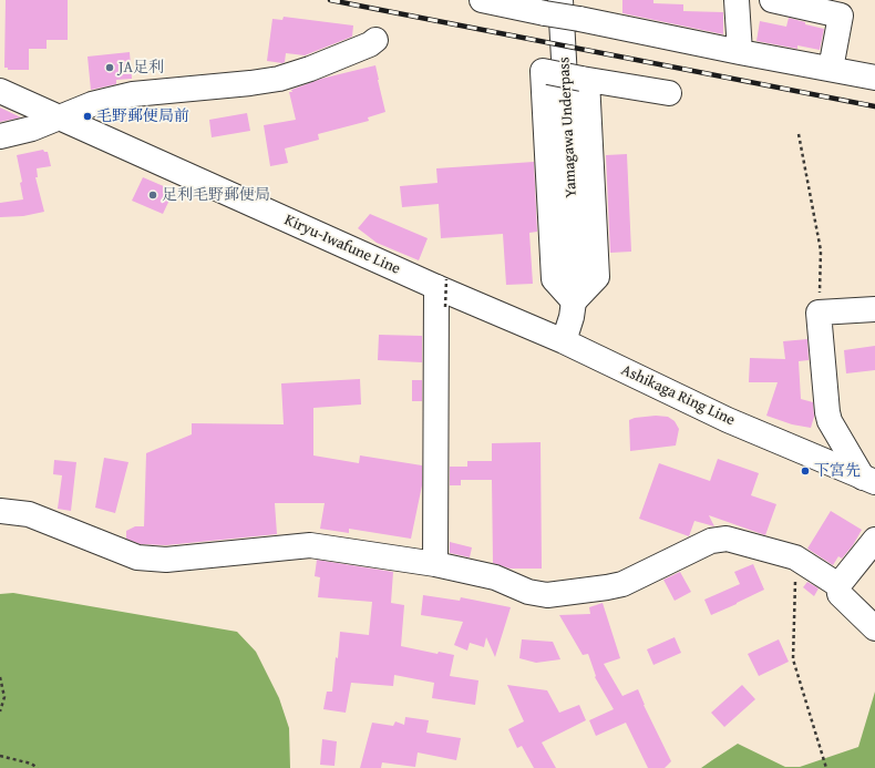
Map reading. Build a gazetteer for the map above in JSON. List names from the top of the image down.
{
  "streets": {
    "street": ["Yamagawa Underpass", "Kiryu-Iwafune Line", "Ashikaga Ring Line"]
  },
  "crossings": [
    ["Kiryu-Iwafune Line", "Ashikaga Ring Line"]
  ],
  "places": [
    "JA足利",
    "毛野郵便局前",
    "足利毛野郵便局",
    "下宮先"
  ]
}
